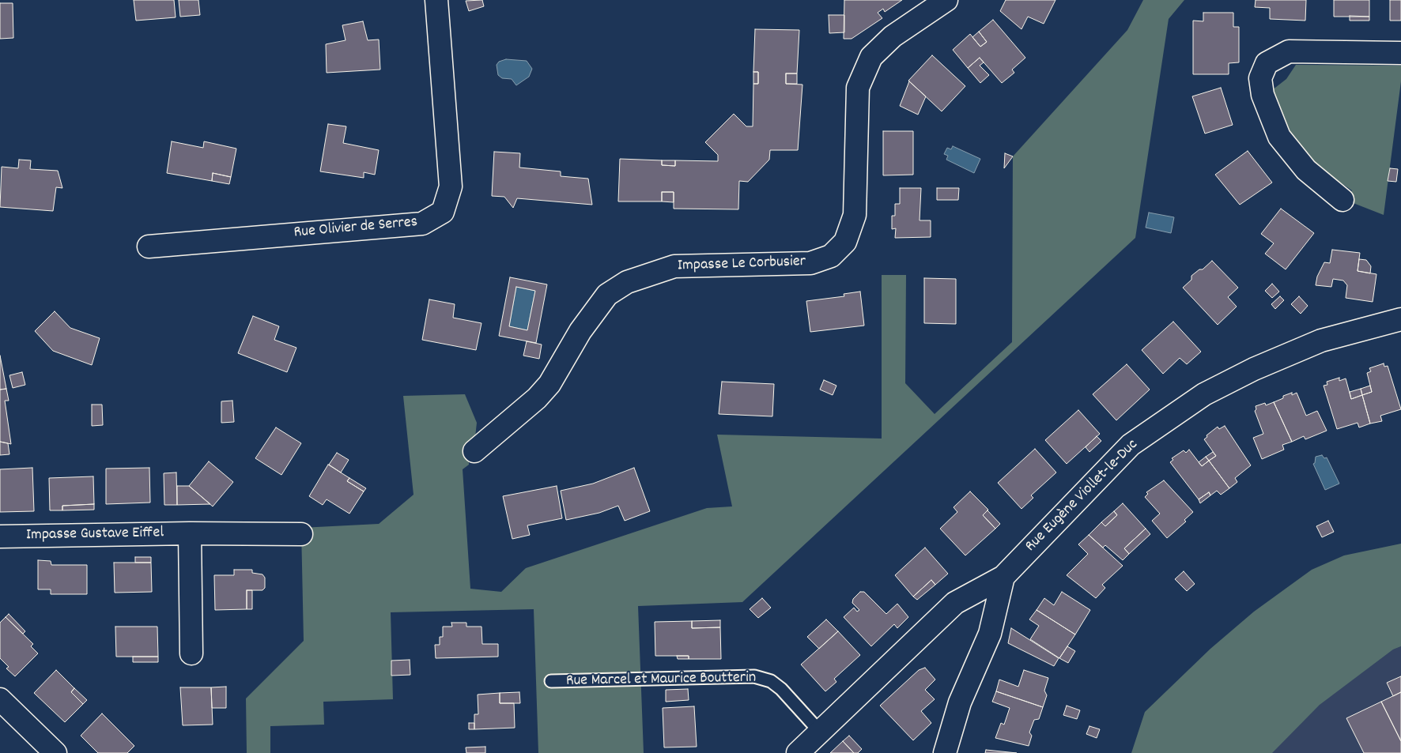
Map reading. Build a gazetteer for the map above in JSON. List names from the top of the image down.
{
  "streets": {
    "street": [
      "Rue Olivier de Serres",
      "Impasse Le Corbusier",
      "Rue Eugène Viollet-le-Duc",
      "Impasse Gustave Eiffel"
    ],
    "lane": ["Rue Marcel et Maurice Boutterin"]
  }
}
